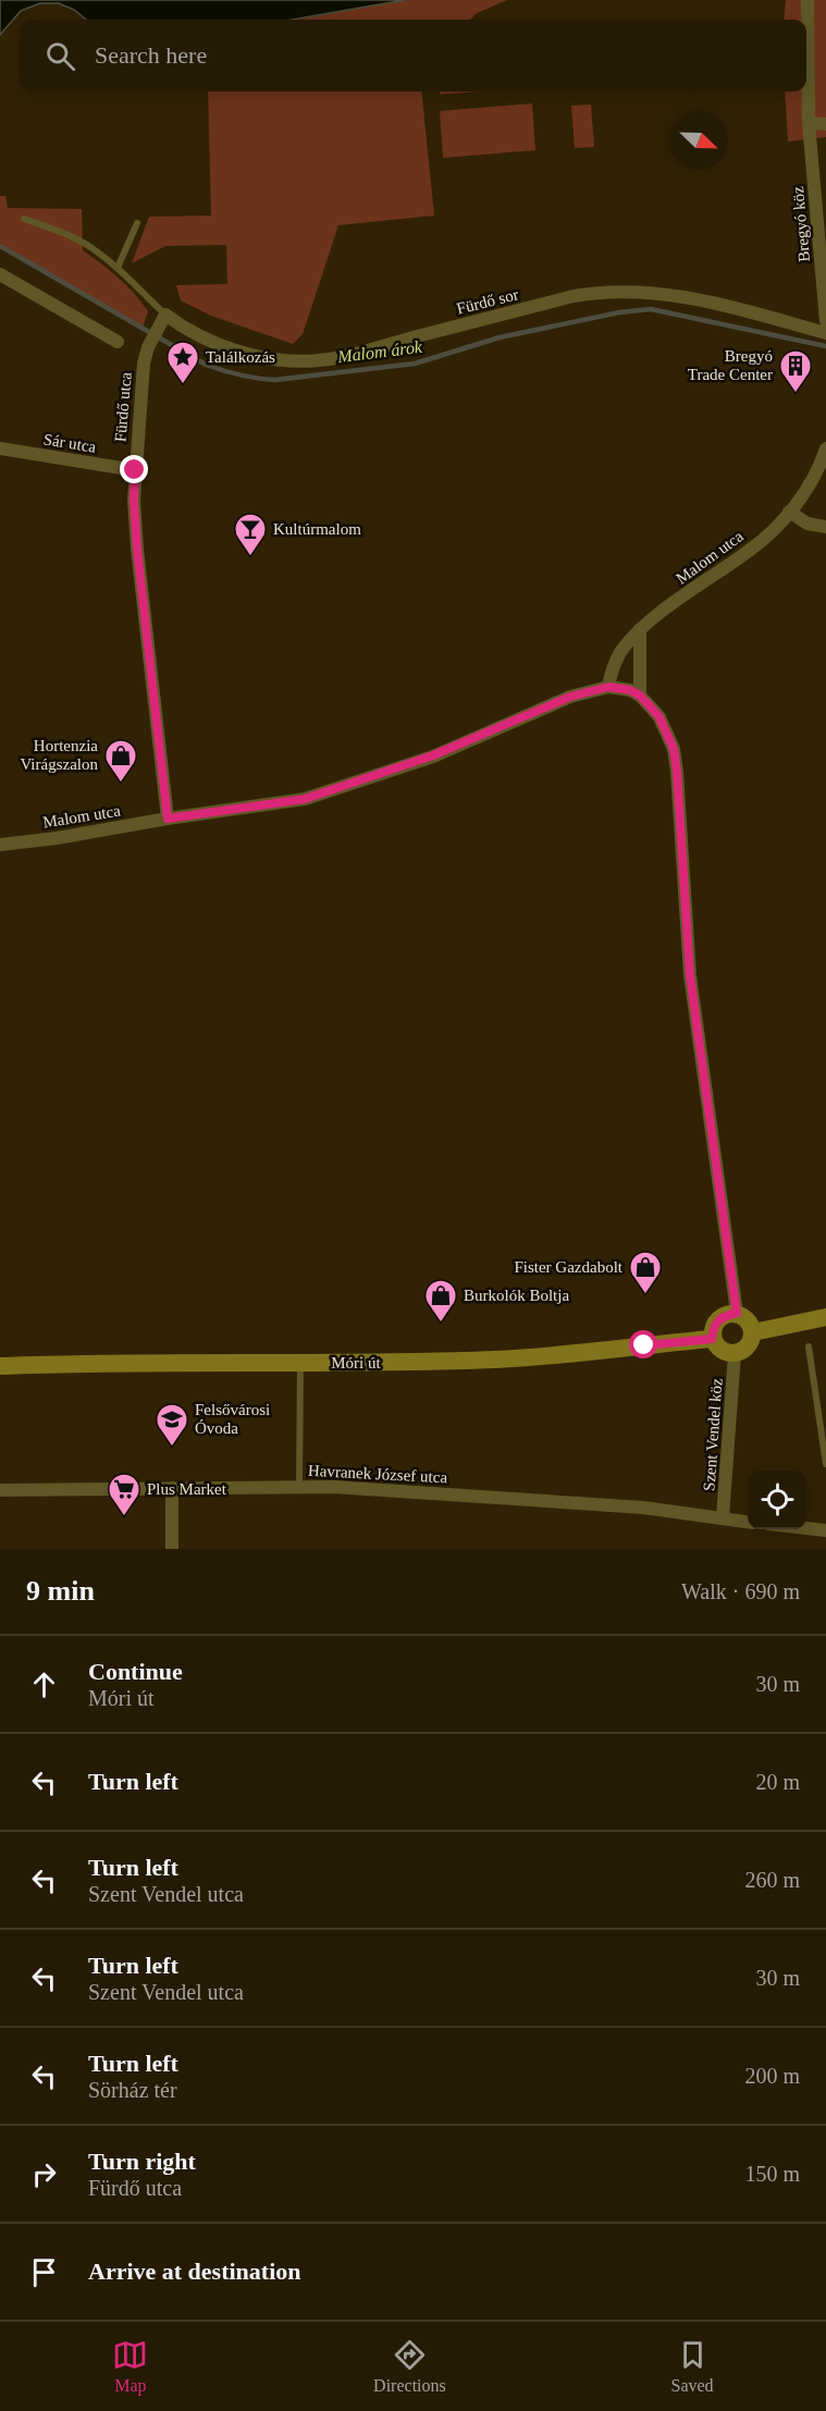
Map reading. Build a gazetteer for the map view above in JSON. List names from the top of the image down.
{
  "streets": {
    "main road": ["Móri út"],
    "street": [
      "Bregyó köz",
      "Fürdő sor",
      "Fürdő utca",
      "Sár utca",
      "Malom utca",
      "Szent Vendel köz",
      "Havranek József utca"
    ]
  },
  "crossings": [
    ["Fürdő sor", "Fürdő utca"],
    ["Fürdő utca", "Sár utca"],
    ["Fürdő utca", "Malom utca"],
    ["Móri út", "Szent Vendel köz"],
    ["Szent Vendel köz", "Havranek József utca"]
  ],
  "water": ["Malom árok"],
  "places": {
    "place": ["Találkozás"],
    "building": ["Bregyó Trade Center"],
    "bar": ["Kultúrmalom"],
    "shop": ["Hortenzia Virágszalon", "Fister Gazdabolt", "Burkolók Boltja"],
    "school or university": ["Felsővárosi Óvoda"],
    "supermarket": ["Plus Market"]
  },
  "north": "bottom right",
  "page": {
    "search": "Search here",
    "heading": ["9 min", "Walk · 690 m"],
    "list": [
      ["Continue", "Móri út", "30 m"],
      ["Turn left", "20 m"],
      ["Turn left", "Szent Vendel utca", "260 m"],
      ["Turn left", "Szent Vendel utca", "30 m"],
      ["Turn left", "Sörház tér", "200 m"],
      ["Turn right", "Fürdő utca", "150 m"],
      "Arrive at destination"
    ],
    "nav": ["Map", "Directions", "Saved"]
  }
}
